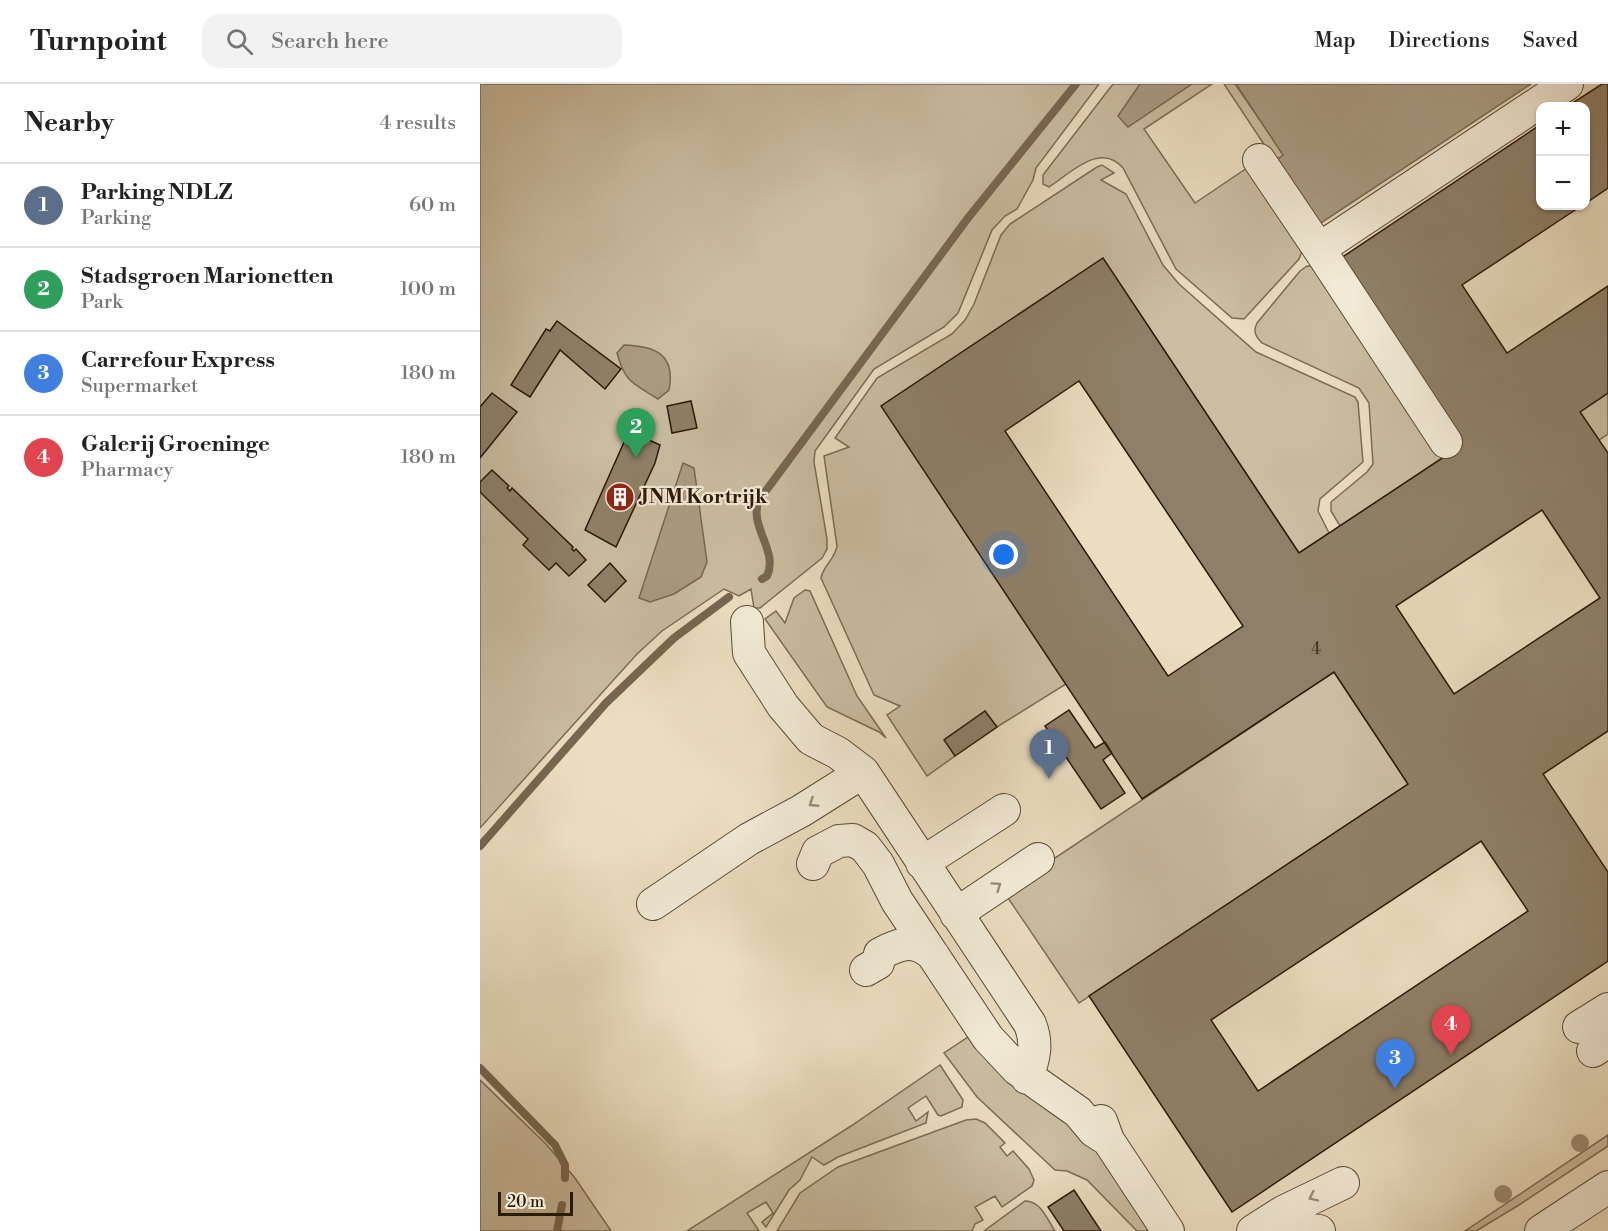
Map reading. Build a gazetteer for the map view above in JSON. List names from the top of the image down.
{
  "places": {
    "building": ["JNM Kortrijk"]
  },
  "house_numbers": ["4"],
  "scale_bar": "20 m",
  "page": {
    "header": "Turnpoint",
    "search": "Search here",
    "nav": ["Map", "Directions", "Saved"],
    "heading": ["Nearby", "4 results"],
    "map_buttons": ["+", "−"],
    "list": [
      {
        "mark": "1",
        "name": "Parking NDLZ",
        "note": "Parking",
        "value": "60 m"
      },
      {
        "mark": "2",
        "name": "Stadsgroen Marionetten",
        "note": "Park",
        "value": "100 m"
      },
      {
        "mark": "3",
        "name": "Carrefour Express",
        "note": "Supermarket",
        "value": "180 m"
      },
      {
        "mark": "4",
        "name": "Galerij Groeninge",
        "note": "Pharmacy",
        "value": "180 m"
      }
    ],
    "pins": [
      "2",
      "1",
      "4",
      "3"
    ],
    "scale": "20 m"
  }
}
